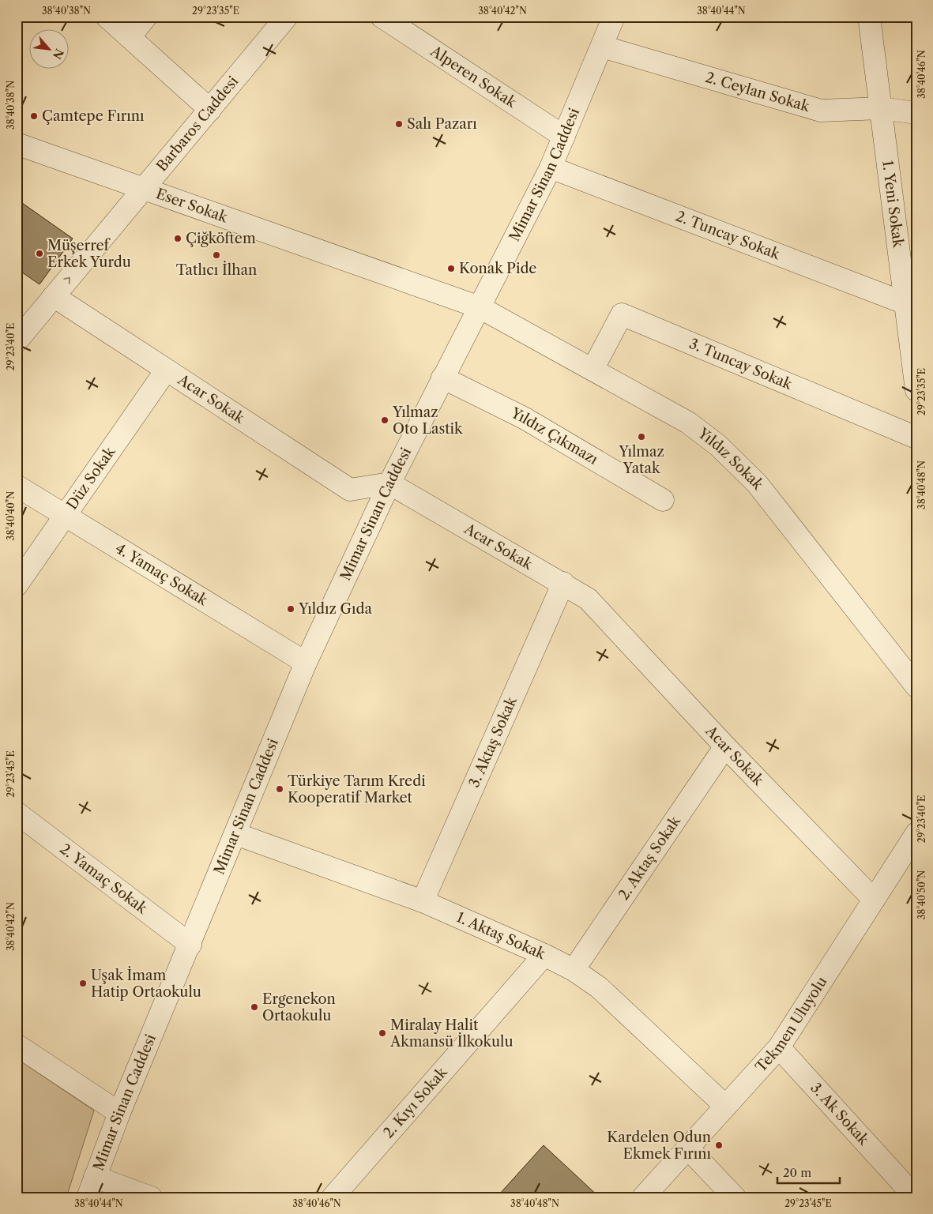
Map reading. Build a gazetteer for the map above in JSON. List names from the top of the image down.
{
  "streets": {
    "street": [
      "Alperen Sokak",
      "2. Ceylan Sokak",
      "Barbaros Caddesi",
      "Mimar Sinan Caddesi",
      "1. Yeni Sokak",
      "Eser Sokak",
      "2. Tuncay Sokak",
      "3. Tuncay Sokak",
      "Acar Sokak",
      "Yıldız Çıkmazı",
      "Yıldız Sokak",
      "Düz Sokak",
      "4. Yamaç Sokak",
      "3. Aktaş Sokak",
      "2. Aktaş Sokak",
      "2. Yamaç Sokak",
      "1. Aktaş Sokak",
      "Tekmen Uluyolu",
      "2. Kıyı Sokak",
      "3. Ak Sokak"
    ]
  },
  "crossings": [
    ["Alperen Sokak", "Mimar Sinan Caddesi"],
    ["2. Ceylan Sokak", "Mimar Sinan Caddesi"],
    ["2. Ceylan Sokak", "1. Yeni Sokak"],
    ["Barbaros Caddesi", "Eser Sokak"],
    ["Barbaros Caddesi", "Acar Sokak"],
    ["Mimar Sinan Caddesi", "Eser Sokak"],
    ["Mimar Sinan Caddesi", "2. Tuncay Sokak"],
    ["Mimar Sinan Caddesi", "Acar Sokak"],
    ["Mimar Sinan Caddesi", "Yıldız Çıkmazı"],
    ["Mimar Sinan Caddesi", "Yıldız Sokak"],
    ["Mimar Sinan Caddesi", "4. Yamaç Sokak"],
    ["Mimar Sinan Caddesi", "2. Yamaç Sokak"],
    ["Mimar Sinan Caddesi", "1. Aktaş Sokak"],
    ["1. Yeni Sokak", "2. Tuncay Sokak"],
    ["Eser Sokak", "Yıldız Sokak"],
    ["3. Tuncay Sokak", "Yıldız Sokak"],
    ["Acar Sokak", "Düz Sokak"],
    ["Acar Sokak", "3. Aktaş Sokak"],
    ["Acar Sokak", "2. Aktaş Sokak"],
    ["Acar Sokak", "Tekmen Uluyolu"],
    ["Düz Sokak", "4. Yamaç Sokak"],
    ["3. Aktaş Sokak", "1. Aktaş Sokak"],
    ["2. Aktaş Sokak", "1. Aktaş Sokak"],
    ["1. Aktaş Sokak", "Tekmen Uluyolu"],
    ["1. Aktaş Sokak", "2. Kıyı Sokak"],
    ["Tekmen Uluyolu", "3. Ak Sokak"]
  ],
  "places": [
    "Çamtepe Fırını",
    "Salı Pazarı",
    "Çiğköftem",
    "Müşerref Erkek Yurdu",
    "Tatlıcı İlhan",
    "Konak Pide",
    "Yılmaz Oto Lastik",
    "Yılmaz Yatak",
    "Yıldız Gıda",
    "Türkiye Tarım Kredi Kooperatif Market",
    "Uşak İmam Hatip Ortaokulu",
    "Ergenekon Ortaokulu",
    "Miralay Halit Akmansü İlkokulu",
    "Kardelen Odun Ekmek Fırını"
  ],
  "scale_bar": "20 m",
  "north": "bottom right",
  "coordinates": [
    "38°40'38\"N",
    "29°23'35\"E",
    "38°40'42\"N",
    "38°40'44\"N",
    "38°40'46\"N",
    "29°23'40\"E",
    "38°40'48\"N",
    "38°40'40\"N",
    "29°23'45\"E",
    "38°40'50\"N"
  ]
}
